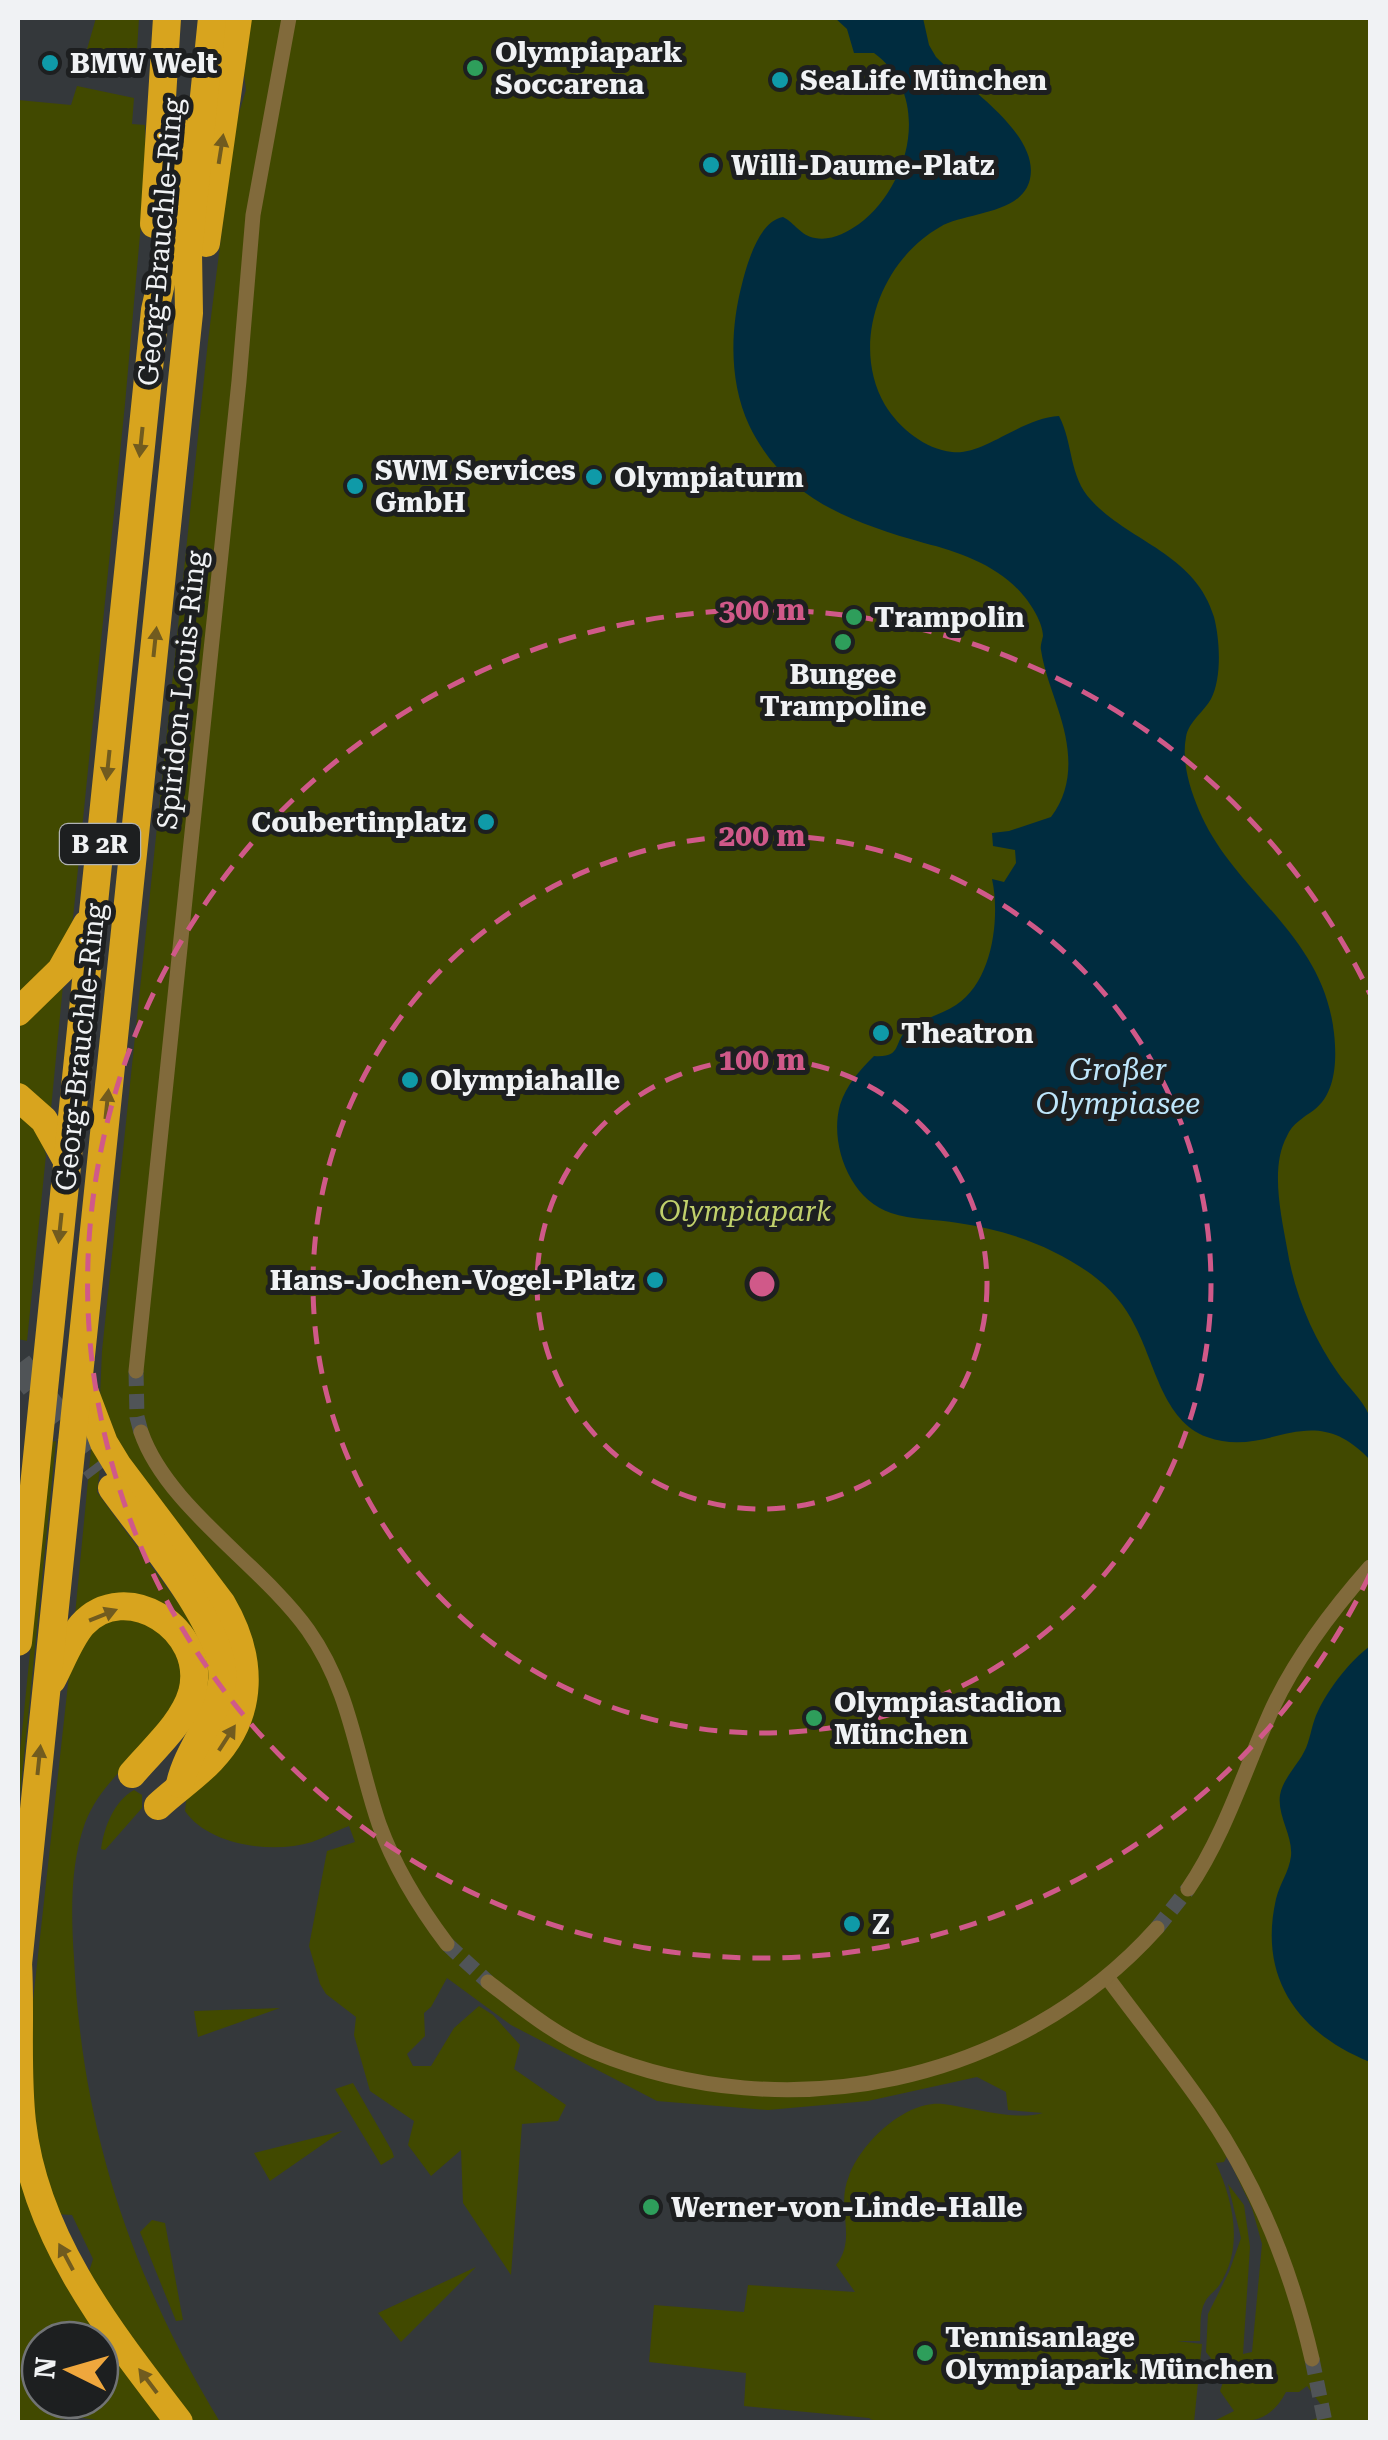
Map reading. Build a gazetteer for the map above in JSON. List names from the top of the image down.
{
  "streets": {
    "highway": ["Georg-Brauchle-Ring", "B 2R"],
    "street": ["Spiridon-Louis-Ring"]
  },
  "crossings": [
    ["Georg-Brauchle-Ring", "B 2R"]
  ],
  "water": ["Großer Olympiasee"],
  "parks": ["Olympiapark"],
  "places": [
    "BMW Welt",
    "Olympiapark Soccarena",
    "SeaLife München",
    "Willi-Daume-Platz",
    "Olympiaturm",
    "SWM Services GmbH",
    "Trampolin",
    "Bungee Trampoline",
    "Coubertinplatz",
    "Theatron",
    "Olympiahalle",
    "Hans-Jochen-Vogel-Platz",
    "Olympiastadion München",
    "Z",
    "Werner-von-Linde-Halle",
    "Tennisanlage Olympiapark München"
  ],
  "north": "left",
  "rings": ["300 m", "200 m", "100 m"]
}
